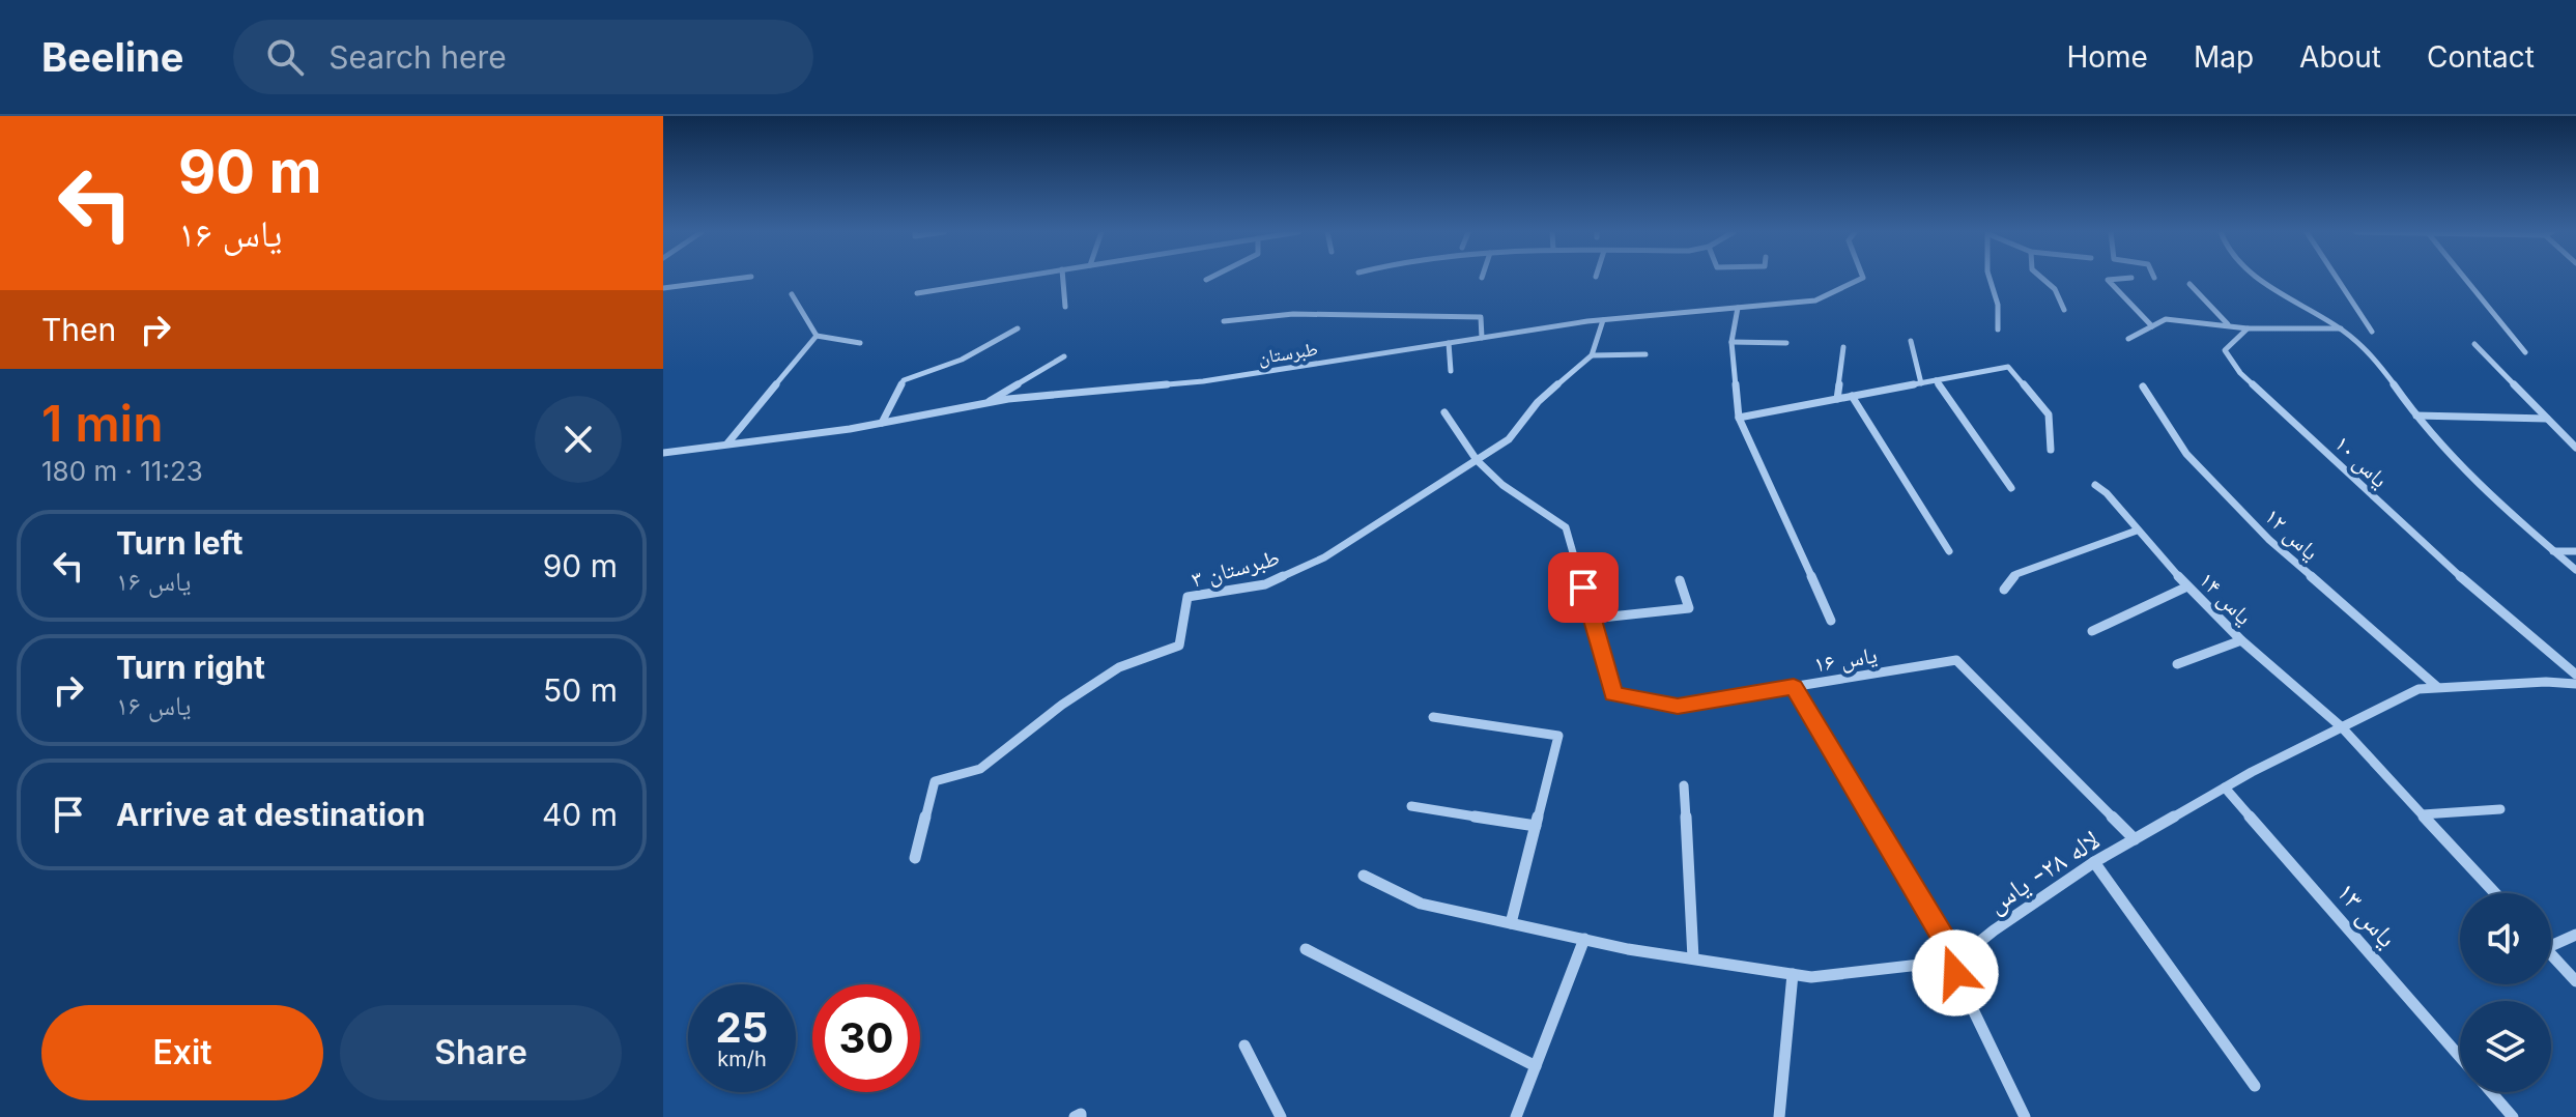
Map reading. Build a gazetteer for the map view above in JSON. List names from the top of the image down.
{
  "streets": {
    "street": [
      "طبرستان",
      "یاس ۱۰",
      "یاس ۱۲",
      "طبرستان ۳",
      "یاس ۱۴",
      "یاس ۱۶",
      "لاله ۲۸- یاس",
      "یاس ۱۳"
    ]
  },
  "crossings": [
    ["یاس ۱۲", "لاله ۲۸- یاس"],
    ["طبرستان ۳", "یاس ۱۶"],
    ["یاس ۱۴", "لاله ۲۸- یاس"],
    ["یاس ۱۶", "لاله ۲۸- یاس"],
    ["لاله ۲۸- یاس", "یاس ۱۳"]
  ],
  "page": {
    "header": "Beeline",
    "search": "Search here",
    "nav": [
      "Home",
      "Map",
      "About",
      "Contact"
    ],
    "turn": ["90 m", "یاس ۱۶"],
    "then": "Then",
    "heading": ["1 min", "180 m · 11:23"],
    "list": [
      {
        "name": "Turn left",
        "note": "یاس ۱۶",
        "value": "90 m"
      },
      {
        "name": "Turn right",
        "note": "یاس ۱۶",
        "value": "50 m"
      },
      {
        "name": "Arrive at destination",
        "value": "40 m"
      }
    ],
    "speed": "25 km/h",
    "limit": "30",
    "buttons": ["Exit", "Share"]
  }
}
